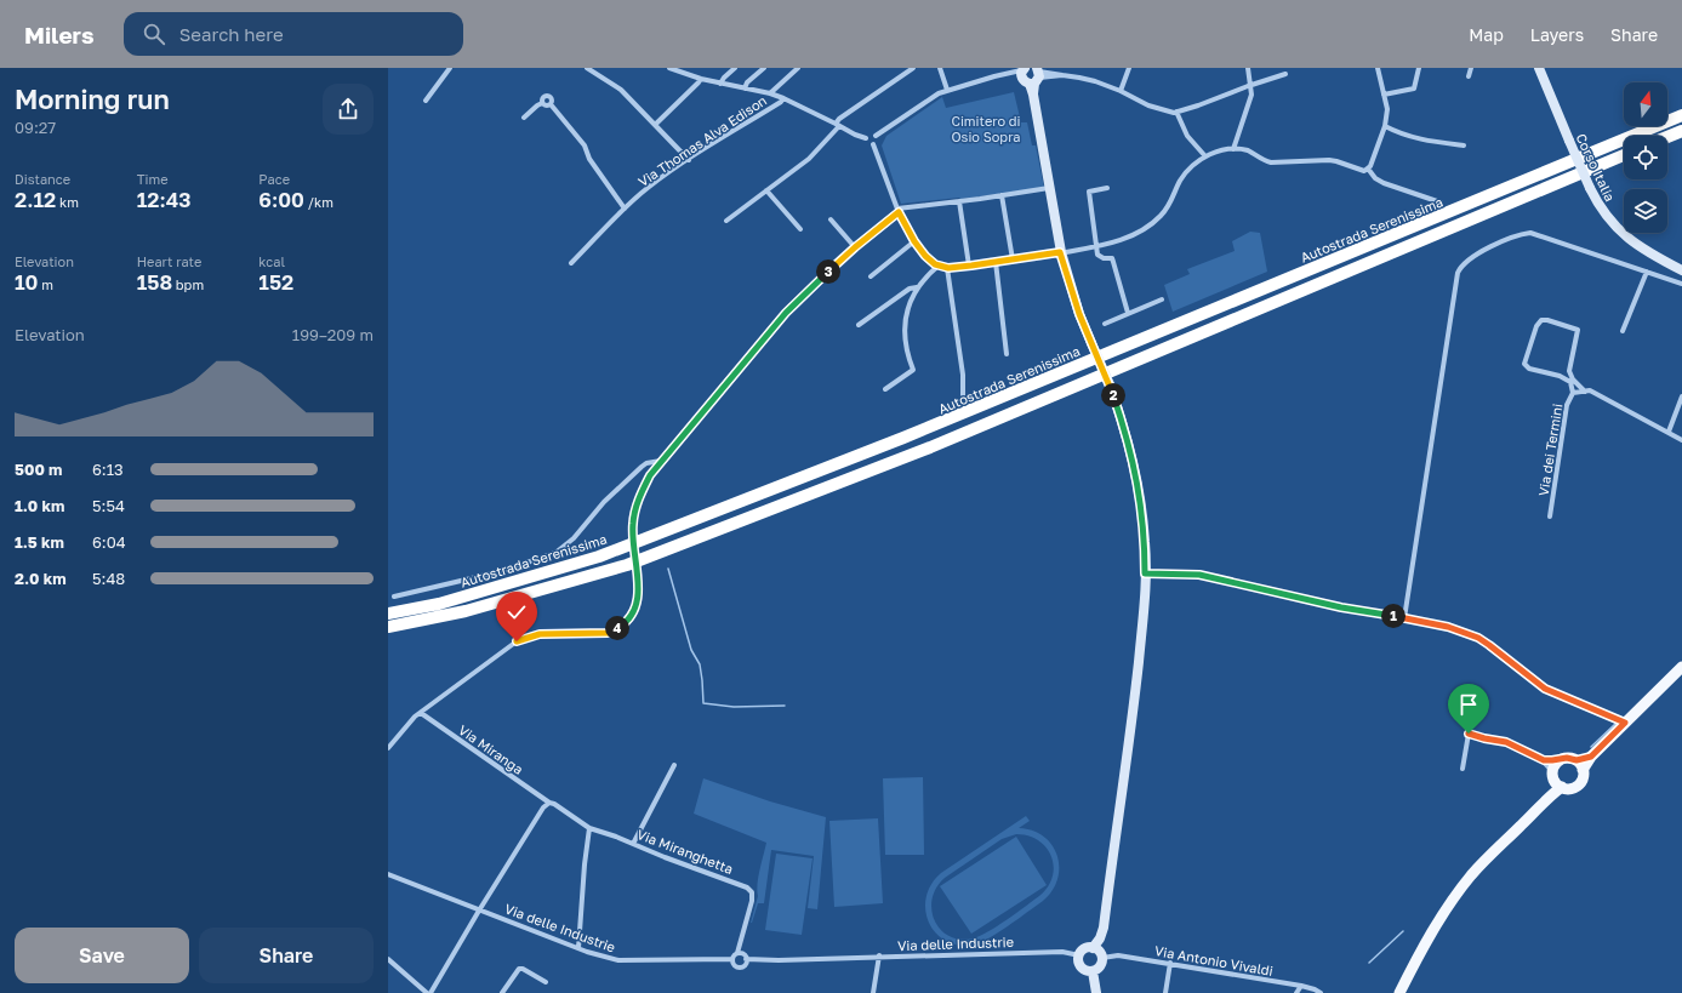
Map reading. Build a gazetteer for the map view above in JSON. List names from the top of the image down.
{
  "streets": {
    "highway": ["Autostrada Serenissima"],
    "street": [
      "Via Thomas Alva Edison",
      "Corso Italia",
      "Via dei Termini",
      "Via Miranga",
      "Via Miranghetta",
      "Via delle Industrie",
      "Via Antonio Vivaldi"
    ]
  },
  "crossings": [
    ["Via Miranga", "Via Miranghetta"],
    ["Via Miranghetta", "Via delle Industrie"],
    ["Via delle Industrie", "Via Antonio Vivaldi"]
  ],
  "parks": ["Cimitero di Osio Sopra"],
  "north": "top",
  "page": {
    "header": "Milers",
    "search": "Search here",
    "nav": ["Map", "Layers", "Share"],
    "heading": ["Morning run", "09:27"],
    "stats": [
      ["Distance", "2.12 km"],
      ["Time", "12:43"],
      ["Pace", "6:00 /km"],
      ["Elevation", "10 m"],
      ["Heart rate", "158 bpm"],
      ["kcal", "152"]
    ],
    "pins": [
      "3",
      "2",
      "1",
      "4"
    ],
    "chart": ["Elevation", "199–209 m"],
    "list": [
      {
        "name": "500 m",
        "note": "6:13"
      },
      {
        "name": "1.0 km",
        "note": "5:54"
      },
      {
        "name": "1.5 km",
        "note": "6:04"
      },
      {
        "name": "2.0 km",
        "note": "5:48"
      }
    ],
    "buttons": ["Save", "Share"]
  }
}
